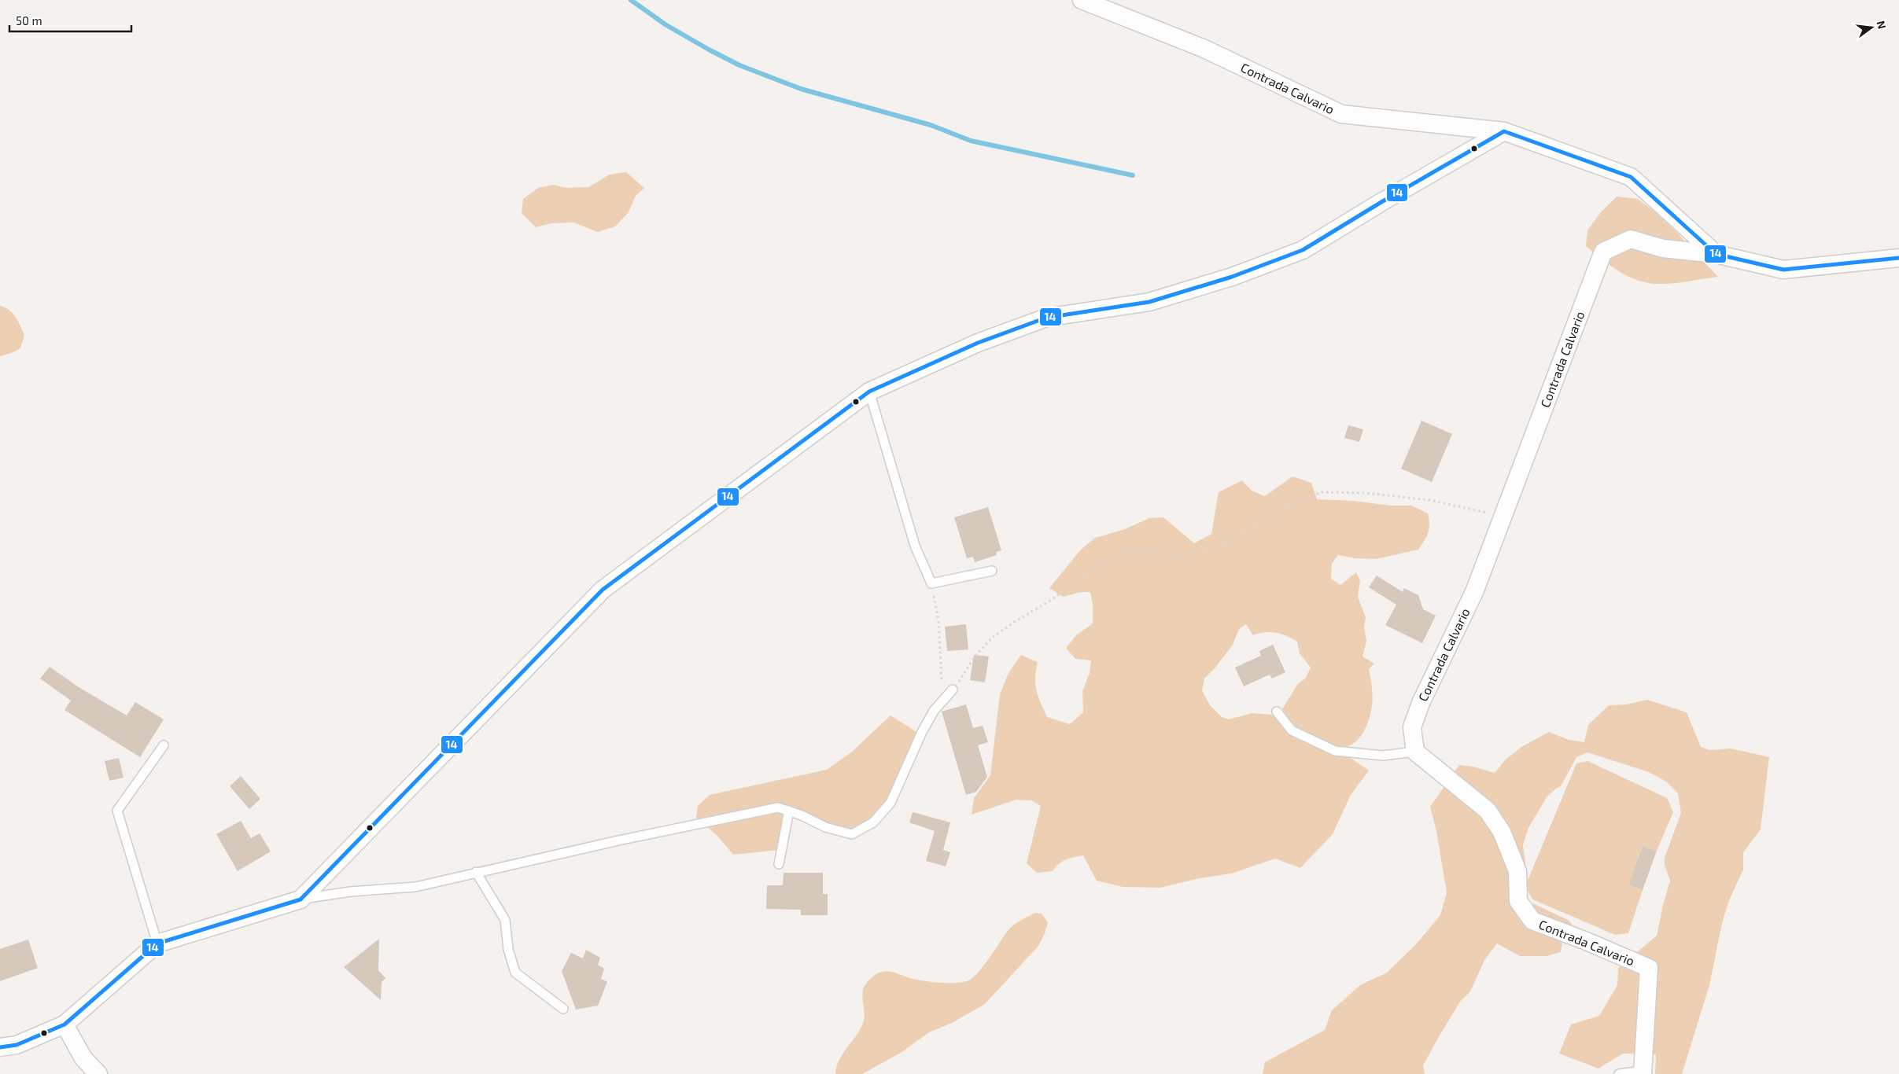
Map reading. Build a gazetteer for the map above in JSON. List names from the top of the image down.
{
  "streets": {
    "street": ["Contrada Calvario"]
  },
  "lines": ["transit line 14"],
  "scale_bar": "50 m",
  "north": "right"
}
